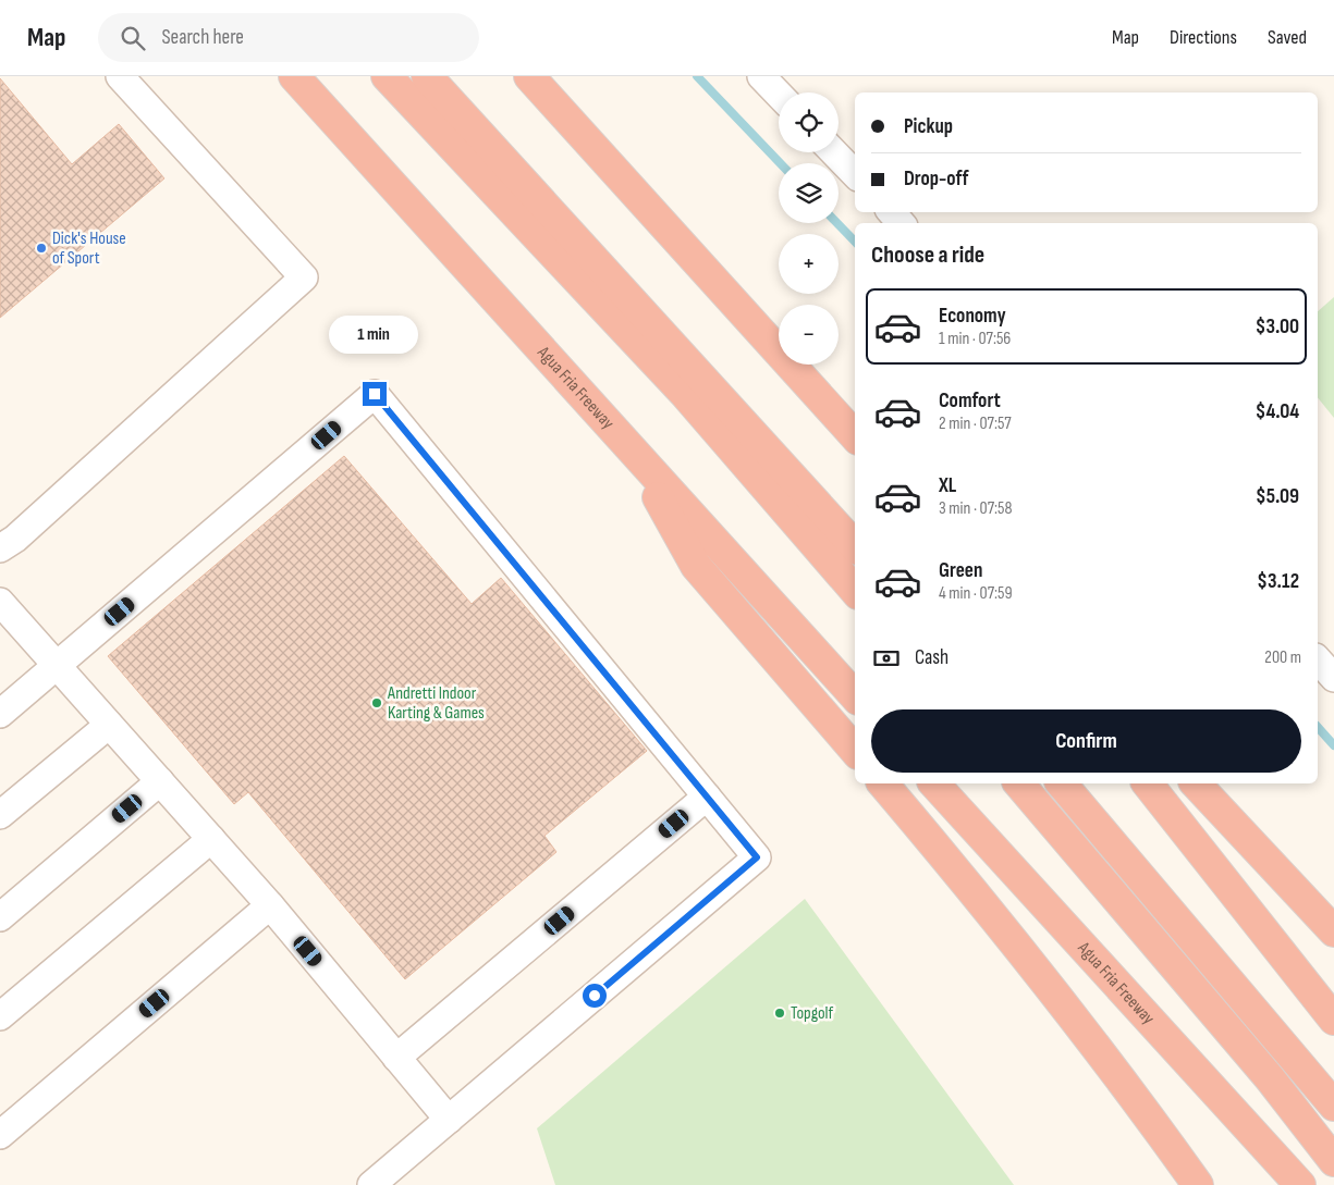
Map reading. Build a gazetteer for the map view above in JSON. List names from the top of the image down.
{
  "streets": {
    "highway": ["Agua Fria Freeway"]
  },
  "places": ["Dick's House of Sport", "Andretti Indoor Karting & Games", "Topgolf"],
  "page": {
    "header": "Map",
    "search": "Search here",
    "nav": ["Map", "Directions", "Saved"],
    "map_buttons": ["+", "−"],
    "banner": ["Pickup", "Drop-off"],
    "heading": "Choose a ride",
    "list": [
      {
        "name": "Economy",
        "note": "1 min · 07:56",
        "value": "$3.00"
      },
      {
        "name": "Comfort",
        "note": "2 min · 07:57",
        "value": "$4.04"
      },
      {
        "name": "XL",
        "note": "3 min · 07:58",
        "value": "$5.09"
      },
      {
        "name": "Green",
        "note": "4 min · 07:59",
        "value": "$3.12"
      }
    ],
    "bubble": "1 min",
    "pay": ["Cash", "200 m"],
    "buttons": "Confirm"
  }
}
